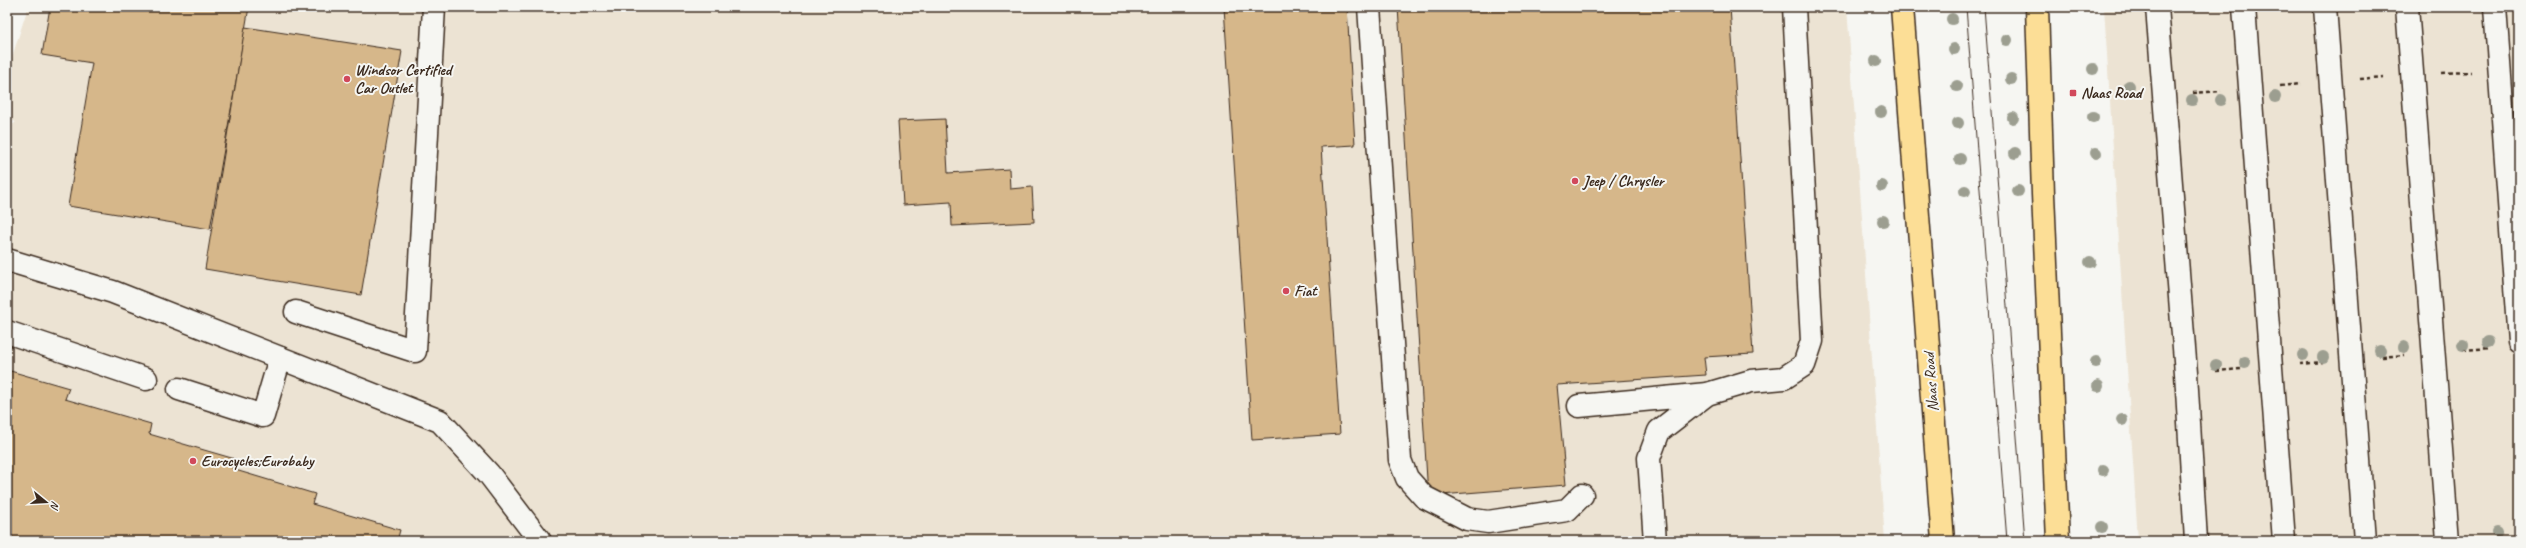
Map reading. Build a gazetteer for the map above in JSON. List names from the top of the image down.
{
  "streets": {
    "main road": ["Naas Road"]
  },
  "places": {
    "other": [
      "Windsor Certified Car Outlet",
      "Jeep / Chrysler",
      "Fiat",
      "Eurocycles;Eurobaby"
    ],
    "transit": ["Naas Road"]
  },
  "north": "right"
}
